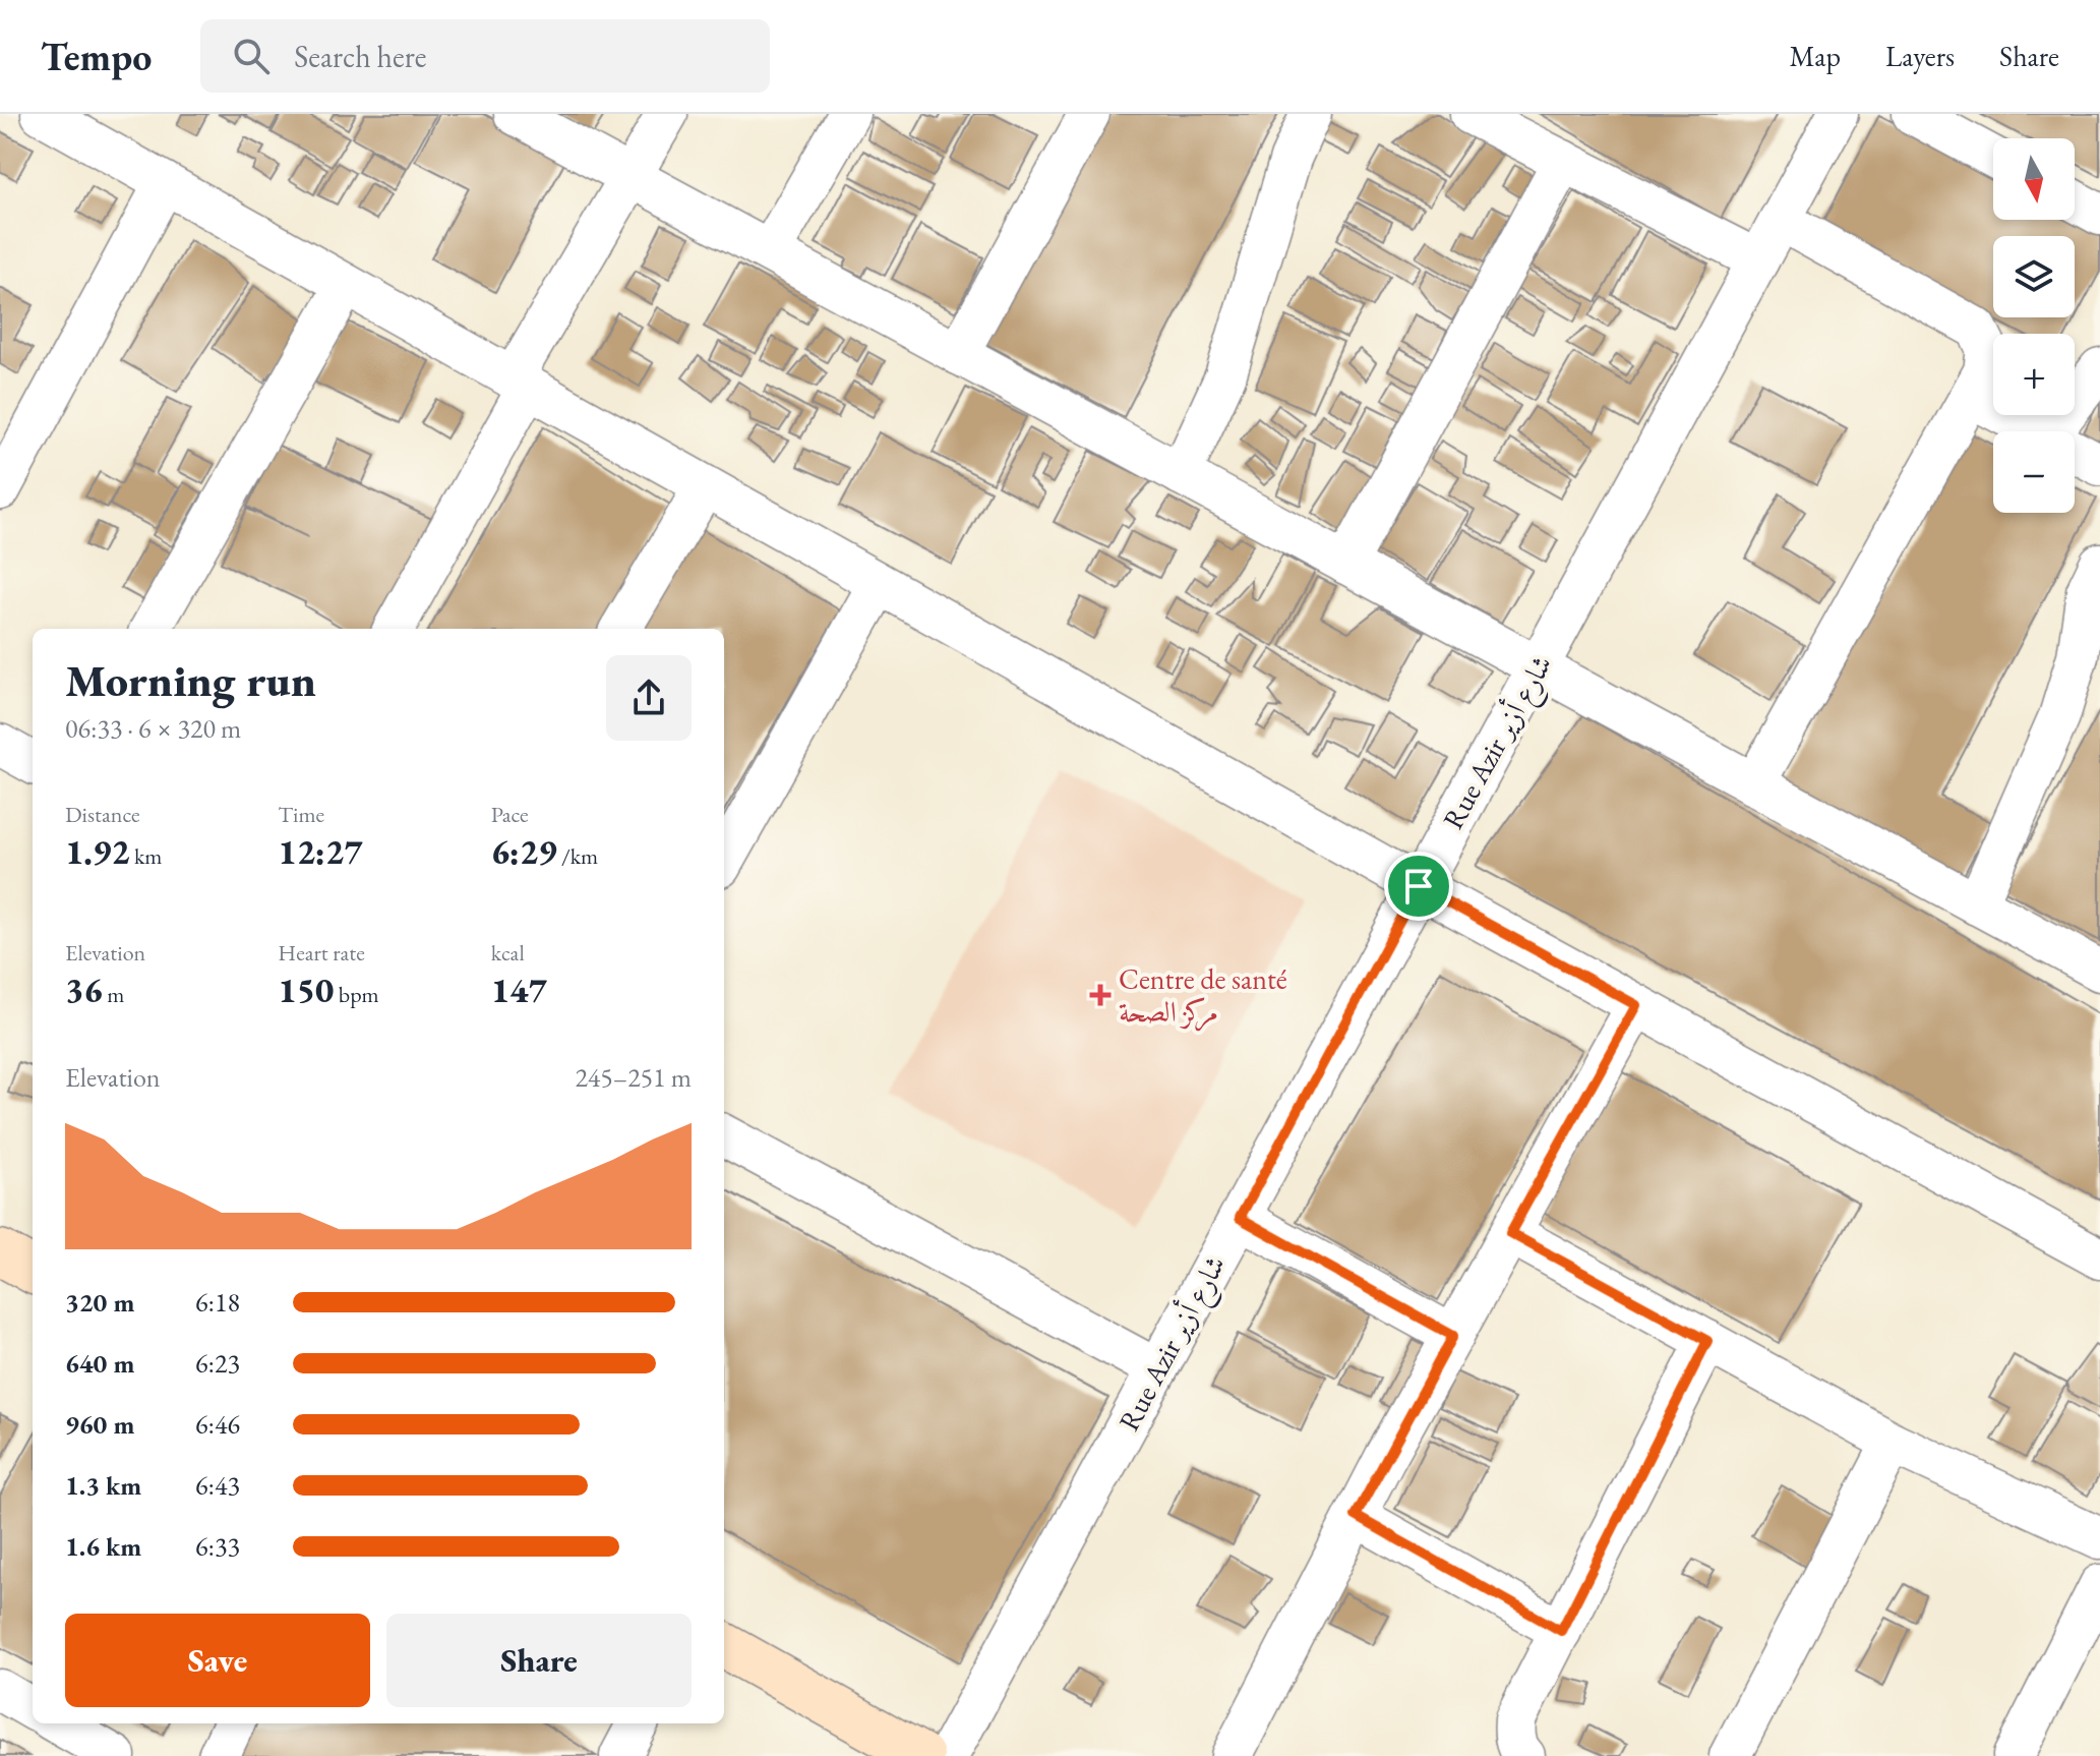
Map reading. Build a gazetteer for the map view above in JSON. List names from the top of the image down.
{
  "streets": {
    "street": ["Rue Azir شارع أزير"]
  },
  "places": {
    "health": ["Centre de santé مركز الصحة"]
  },
  "north": "bottom",
  "page": {
    "header": "Tempo",
    "search": "Search here",
    "nav": ["Map", "Layers", "Share"],
    "map_buttons": ["+", "−"],
    "heading": ["Morning run", "06:33 · 6 × 320 m"],
    "stats": [
      ["Distance", "1.92 km"],
      ["Time", "12:27"],
      ["Pace", "6:29 /km"],
      ["Elevation", "36 m"],
      ["Heart rate", "150 bpm"],
      ["kcal", "147"]
    ],
    "chart": ["Elevation", "245–251 m"],
    "list": [
      {
        "name": "320 m",
        "note": "6:18"
      },
      {
        "name": "640 m",
        "note": "6:23"
      },
      {
        "name": "960 m",
        "note": "6:46"
      },
      {
        "name": "1.3 km",
        "note": "6:43"
      },
      {
        "name": "1.6 km",
        "note": "6:33"
      }
    ],
    "buttons": ["Save", "Share"]
  }
}
